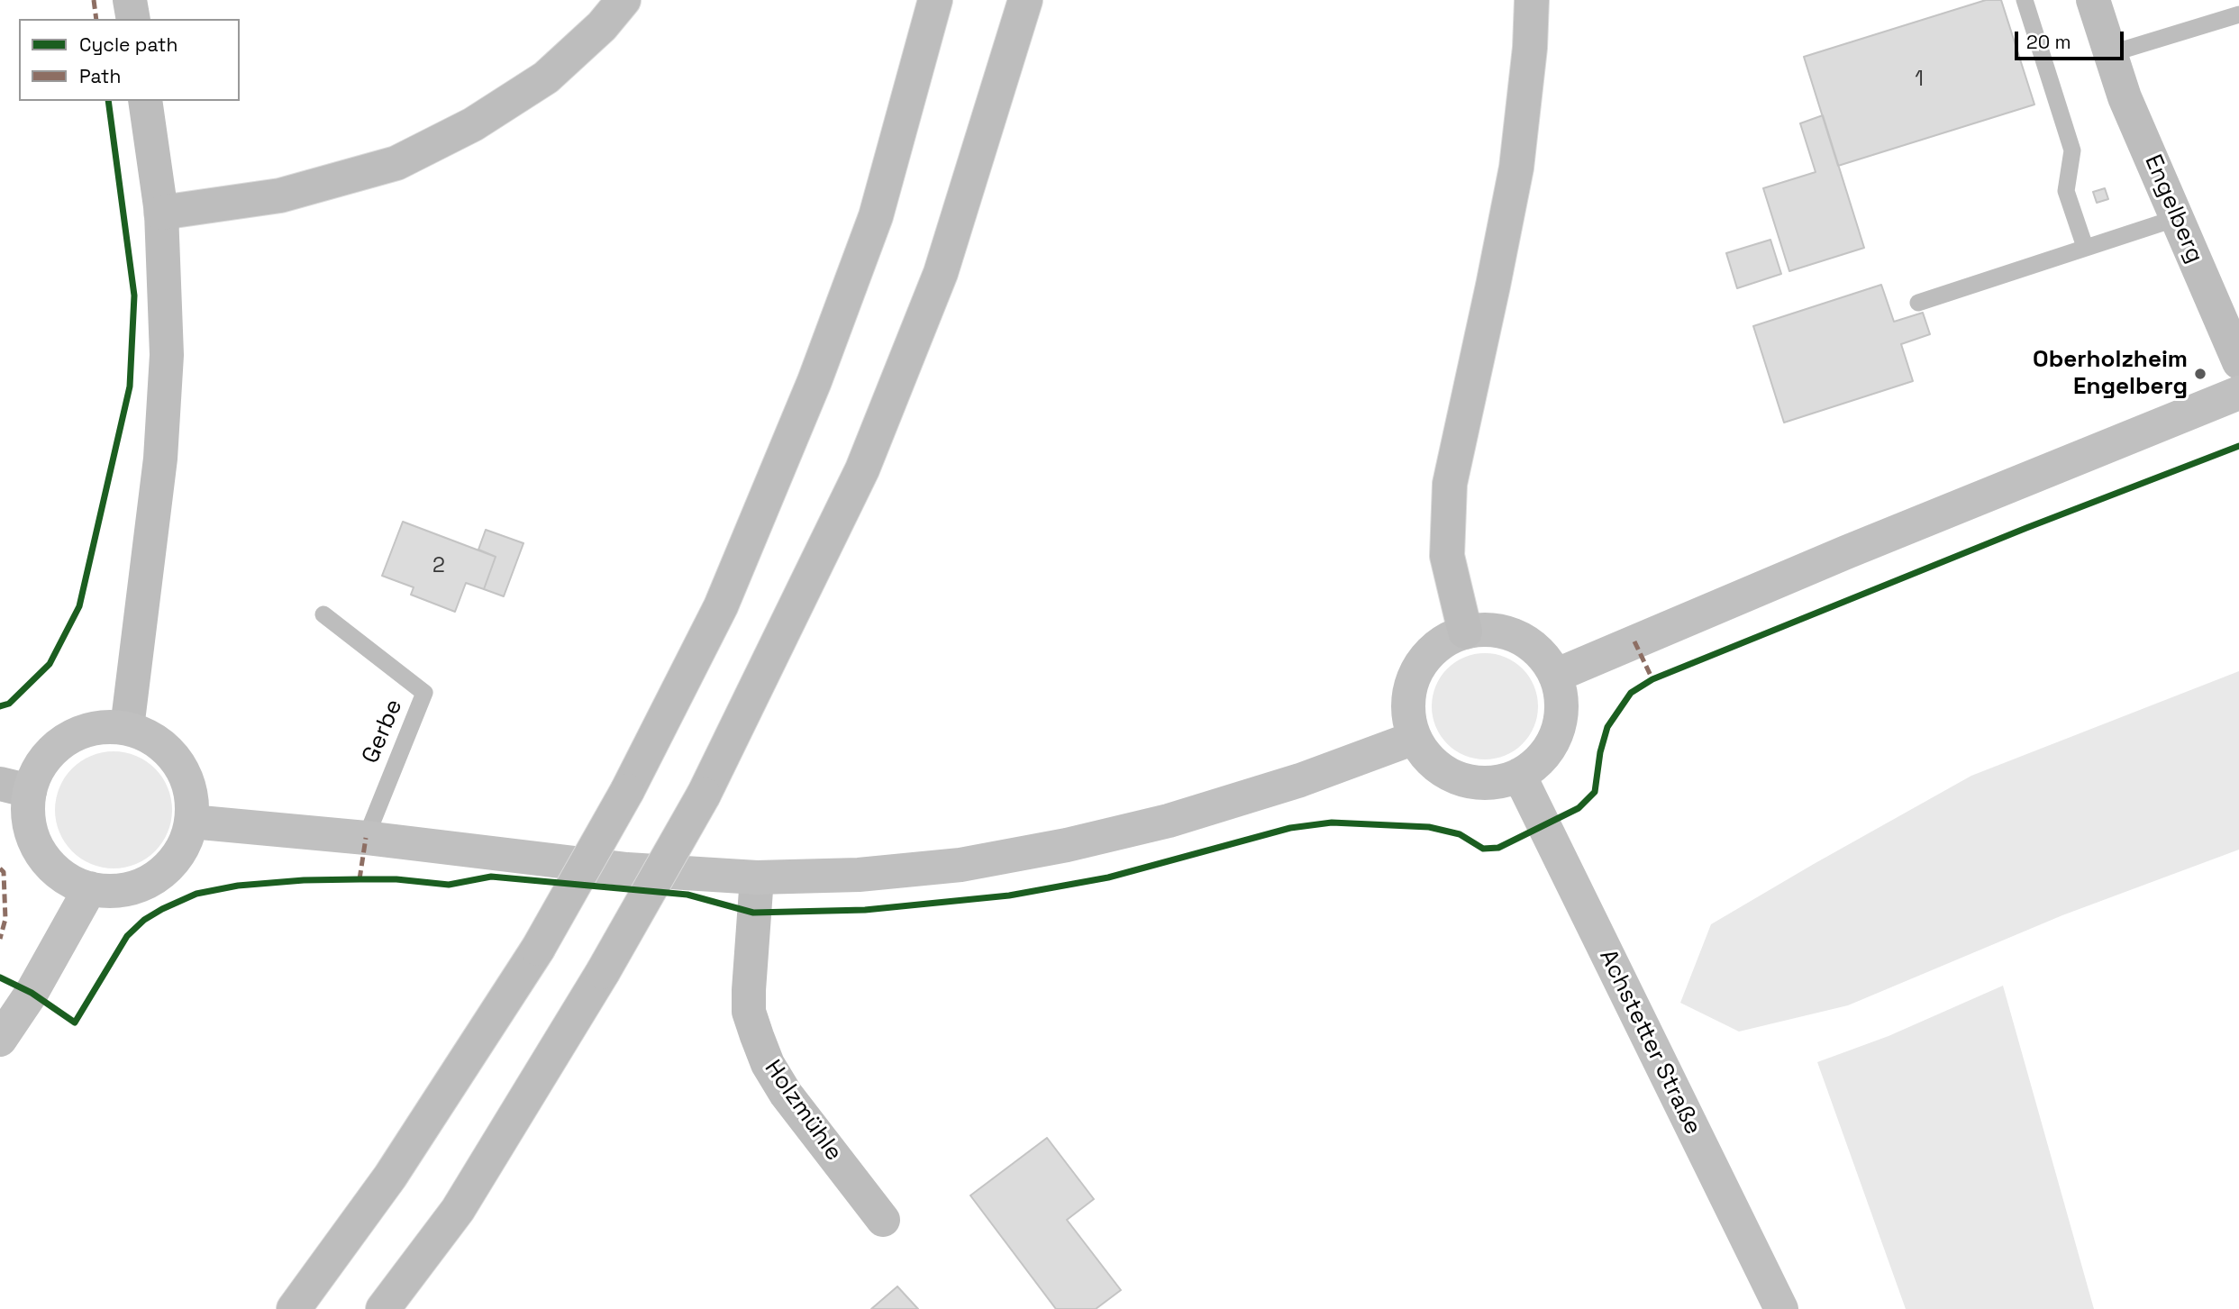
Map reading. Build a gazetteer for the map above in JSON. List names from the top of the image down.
{
  "streets": {
    "main road": ["Engelberg", "Achstetter Straße", "Holzmühle"],
    "lane": ["Gerbe"]
  },
  "places": ["Oberholzheim Engelberg"],
  "house_numbers": ["1", "2"],
  "legend": ["Cycle path", "Path"],
  "scale_bar": "20 m"
}
